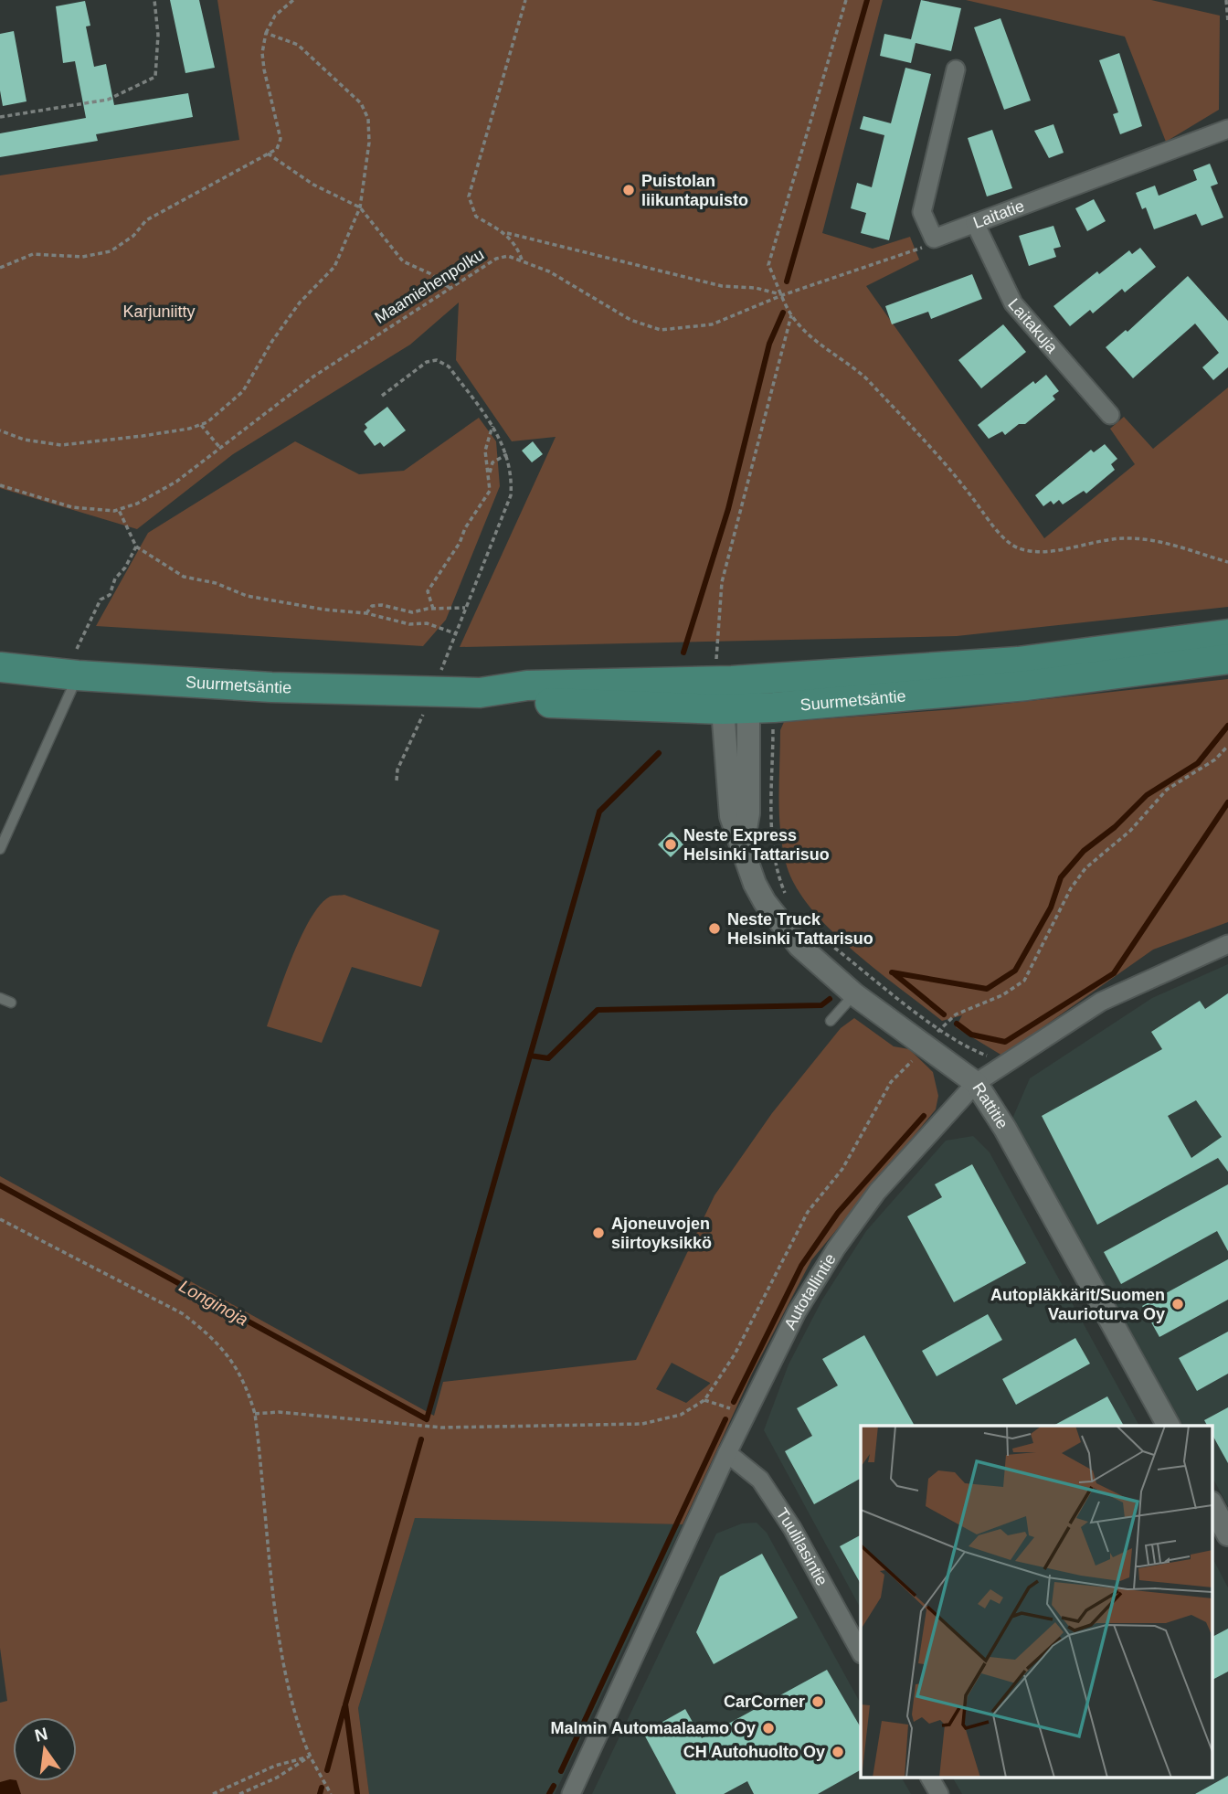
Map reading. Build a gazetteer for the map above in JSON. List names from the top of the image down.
{
  "streets": {
    "main road": ["Suurmetsäntie"],
    "street": [
      "Laitatie",
      "Laitakuja",
      "Rattitie",
      "Autotallintie",
      "Tuulilasintie"
    ],
    "path": ["Maamiehenpolku"]
  },
  "crossings": [
    ["Laitatie", "Maamiehenpolku"],
    ["Laitatie", "Laitakuja"],
    ["Suurmetsäntie", "Rattitie"],
    ["Rattitie", "Autotallintie"],
    ["Autotallintie", "Tuulilasintie"]
  ],
  "water": ["Longinoja"],
  "parks": ["Karjuniitty"],
  "places": [
    "Puistolan liikuntapuisto",
    "Neste Express Helsinki Tattarisuo",
    "Neste Truck Helsinki Tattarisuo",
    "Ajoneuvojen siirtoyksikkö",
    "Autopläkkärit/Suomen Vaurioturva Oy",
    "CarCorner",
    "Malmin Automaalaamo Oy",
    "CH Autohuolto Oy"
  ],
  "north": "top"
}
